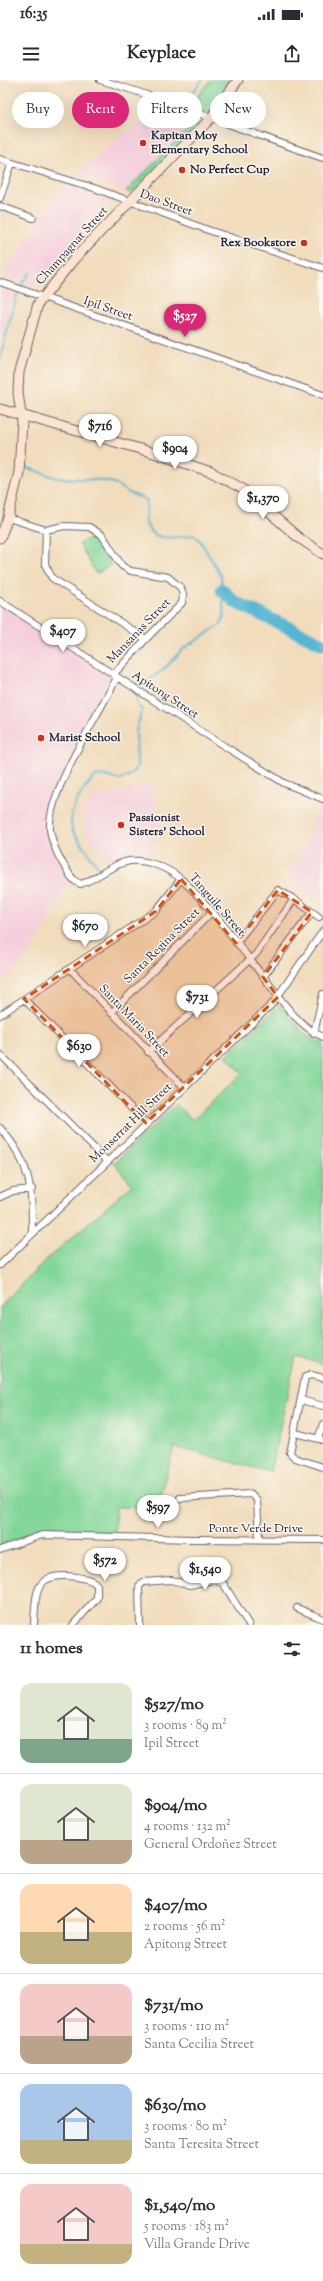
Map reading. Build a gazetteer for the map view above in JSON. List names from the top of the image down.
{
  "streets": {
    "street": [
      "Dao Street",
      "Champagnat Street",
      "Ipil Street",
      "Mansanas Street",
      "Apitong Street",
      "Tanguile Street",
      "Santa Regina Street",
      "Santa Maria Street",
      "Monserrat Hill Street",
      "Ponte Verde Drive"
    ]
  },
  "crossings": [
    ["Dao Street", "Champagnat Street"],
    ["Champagnat Street", "Ipil Street"],
    ["Champagnat Street", "Mansanas Street"],
    ["Mansanas Street", "Apitong Street"],
    ["Mansanas Street", "Tanguile Street"],
    ["Apitong Street", "Tanguile Street"],
    ["Tanguile Street", "Santa Regina Street"],
    ["Tanguile Street", "Monserrat Hill Street"],
    ["Santa Regina Street", "Santa Maria Street"],
    ["Santa Maria Street", "Monserrat Hill Street"]
  ],
  "places": [
    "Kapitan Moy Elementary School",
    "No Perfect Cup",
    "Rex Bookstore",
    "Marist School",
    "Passionist Sisters' School"
  ],
  "page": {
    "status": "16:35",
    "header": "Keyplace",
    "chip": [
      "Buy",
      "Rent",
      "Filters",
      "New"
    ],
    "price": [
      "$527",
      "$716",
      "$904",
      "$1,370",
      "$407",
      "$670",
      "$731",
      "$630",
      "$597",
      "$572",
      "$1,540"
    ],
    "heading": "11 homes",
    "list": [
      {
        "name": "$527/mo",
        "note": "3 rooms · 89 m² · Ipil Street"
      },
      {
        "name": "$904/mo",
        "note": "4 rooms · 132 m² · General Ordoñez Street"
      },
      {
        "name": "$407/mo",
        "note": "2 rooms · 56 m² · Apitong Street"
      },
      {
        "name": "$731/mo",
        "note": "3 rooms · 110 m² · Santa Cecilia Street"
      },
      {
        "name": "$630/mo",
        "note": "3 rooms · 80 m² · Santa Teresita Street"
      },
      {
        "name": "$1,540/mo",
        "note": "5 rooms · 183 m² · Villa Grande Drive"
      }
    ]
  }
}
